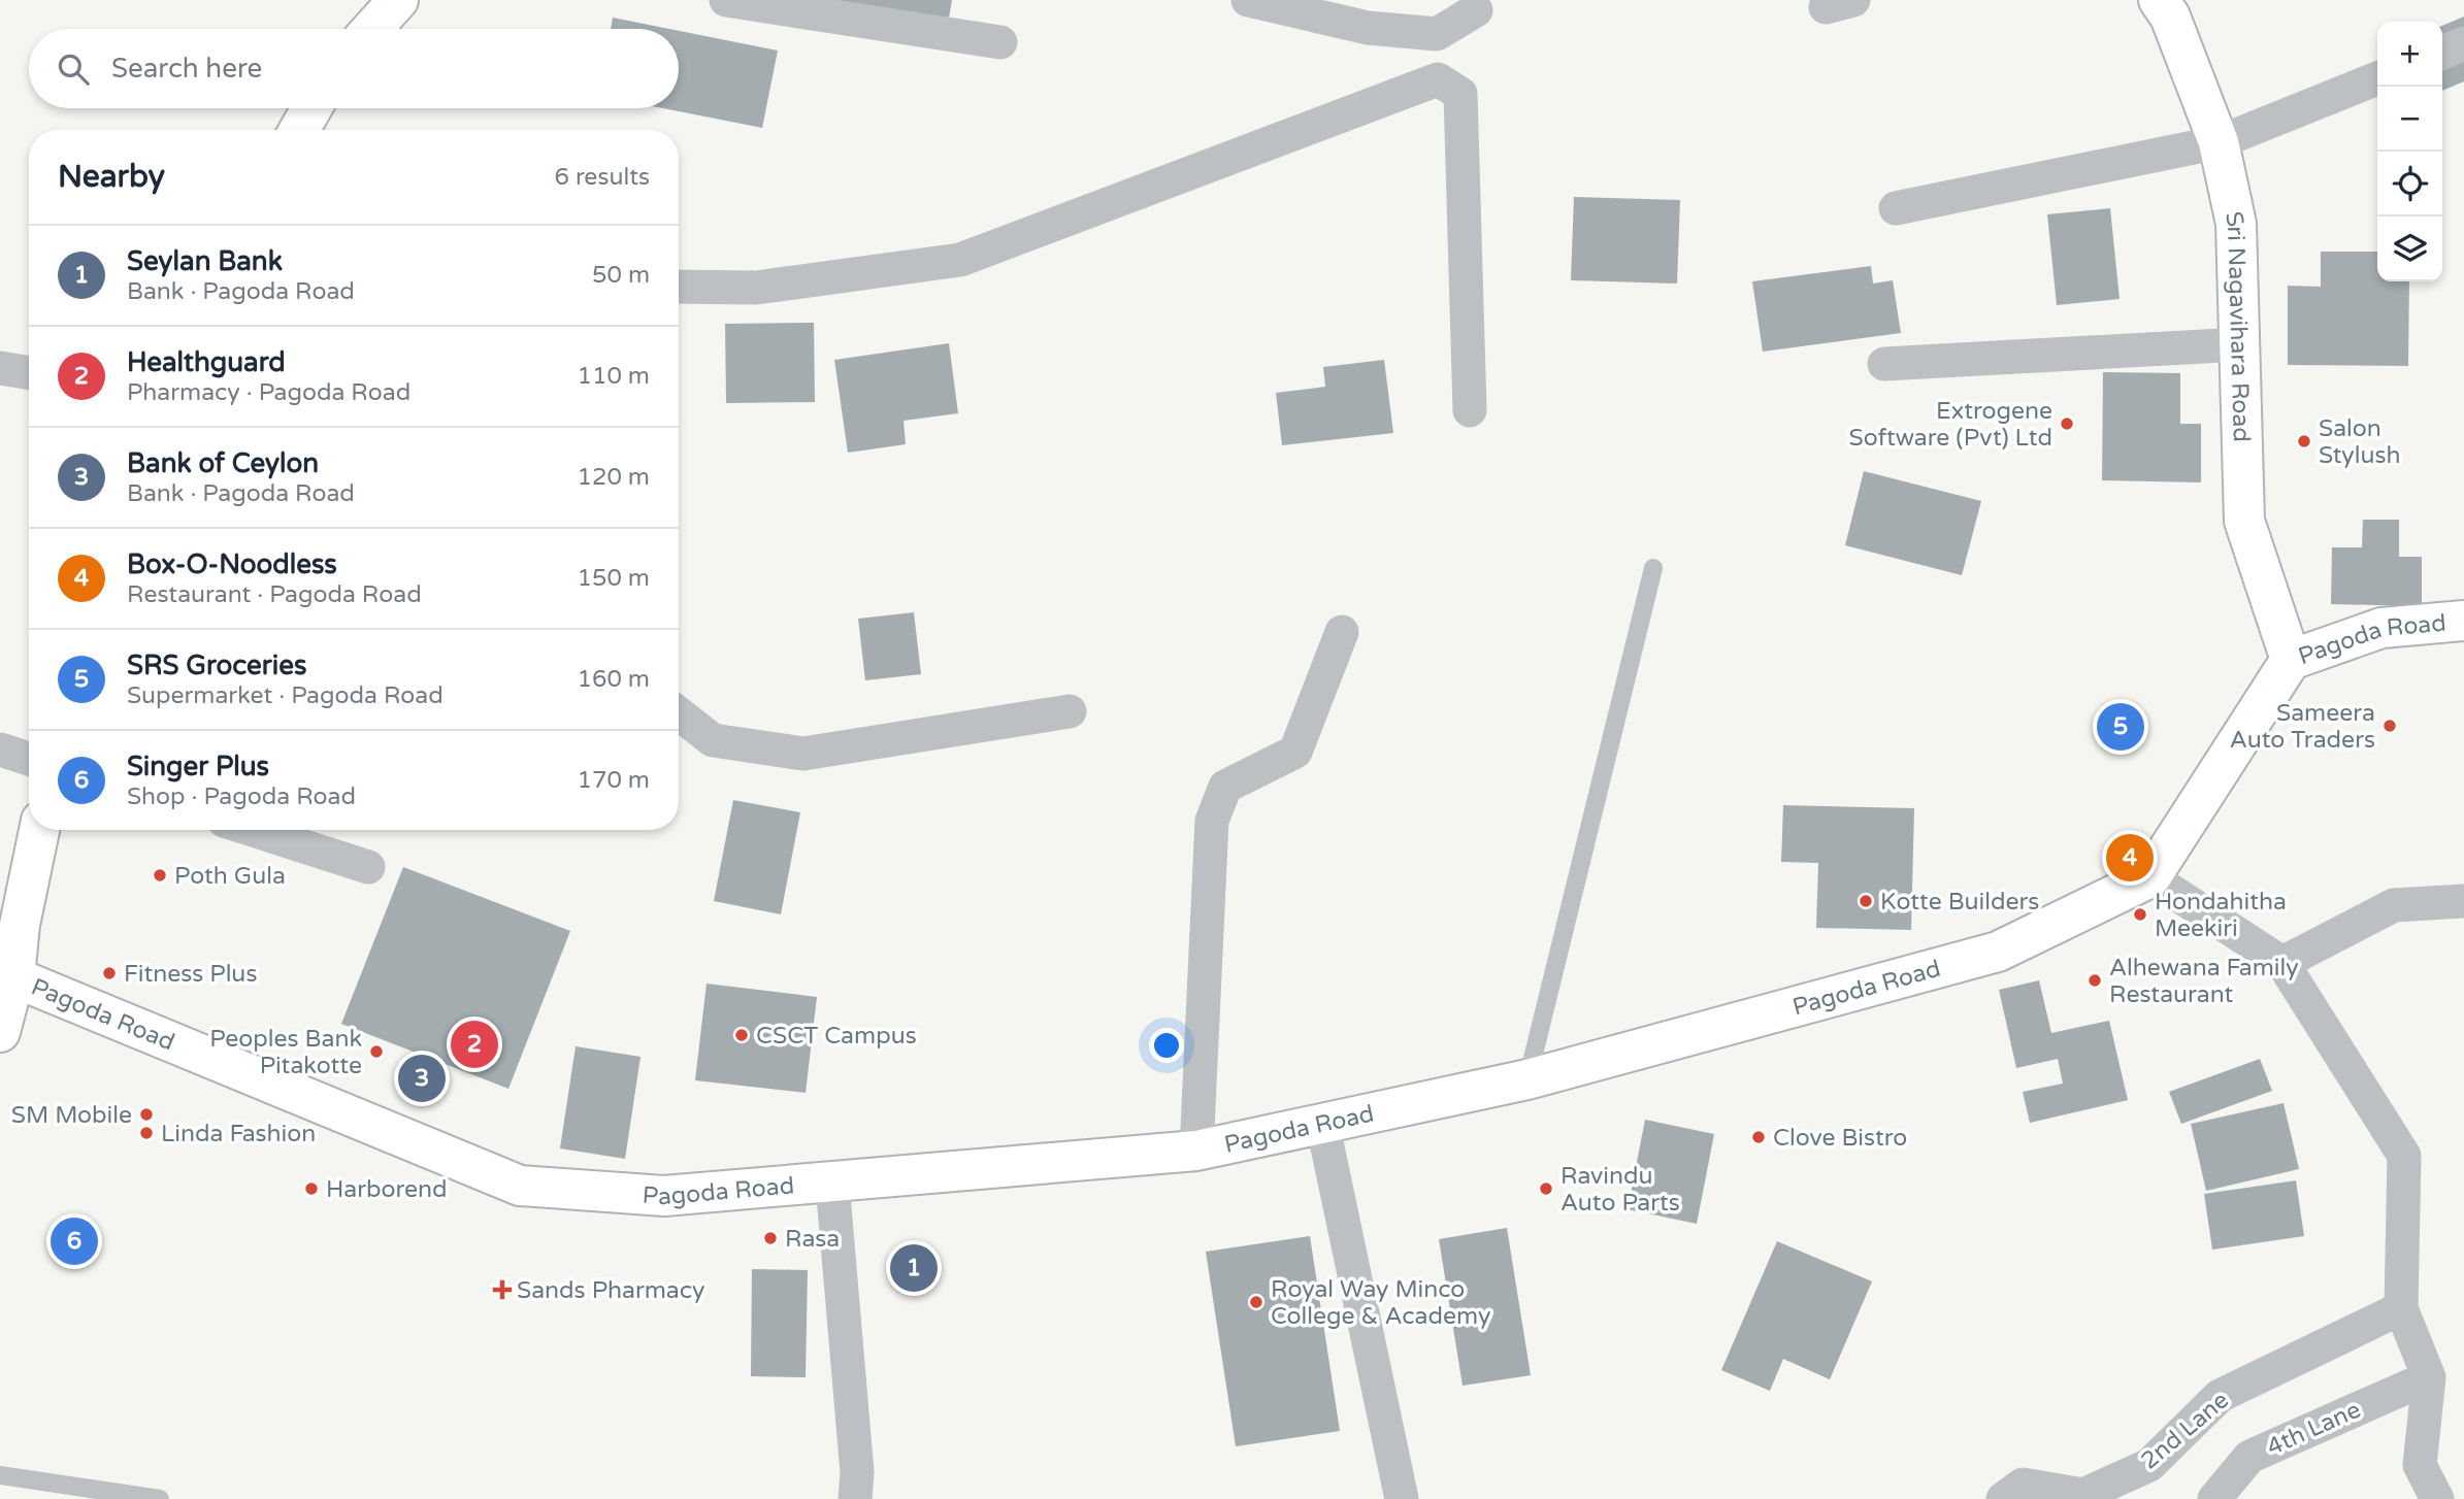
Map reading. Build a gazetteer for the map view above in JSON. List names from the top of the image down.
{
  "streets": {
    "main road": ["Sri Nagavihara Road", "Pagoda Road"],
    "street": ["4th Lane", "2nd Lane"]
  },
  "crossings": [
    ["Sri Nagavihara Road", "Pagoda Road"]
  ],
  "places": {
    "other": [
      "Extrogene Software (Pvt) Ltd",
      "Salon Stylush",
      "Sameera Auto Traders",
      "Poth Gula",
      "Kotte Builders",
      "Hondahitha Meekiri",
      "Fitness Plus",
      "Alhewana Family Restaurant",
      "CSCT Campus",
      "Peoples Bank Pitakotte",
      "SM Mobile",
      "Linda Fashion",
      "Clove Bistro",
      "Harborend",
      "Ravindu Auto Parts",
      "Rasa",
      "Royal Way Minco College & Academy"
    ],
    "health": ["Sands Pharmacy"]
  },
  "page": {
    "map_buttons": ["+", "−"],
    "search": "Search here",
    "heading": ["Nearby", "6 results"],
    "list": [
      {
        "mark": "1",
        "name": "Seylan Bank",
        "note": "Bank · Pagoda Road",
        "value": "50 m"
      },
      {
        "mark": "2",
        "name": "Healthguard",
        "note": "Pharmacy · Pagoda Road",
        "value": "110 m"
      },
      {
        "mark": "3",
        "name": "Bank of Ceylon",
        "note": "Bank · Pagoda Road",
        "value": "120 m"
      },
      {
        "mark": "4",
        "name": "Box-O-Noodless",
        "note": "Restaurant · Pagoda Road",
        "value": "150 m"
      },
      {
        "mark": "5",
        "name": "SRS Groceries",
        "note": "Supermarket · Pagoda Road",
        "value": "160 m"
      },
      {
        "mark": "6",
        "name": "Singer Plus",
        "note": "Shop · Pagoda Road",
        "value": "170 m"
      }
    ],
    "pins": [
      "5",
      "4",
      "2",
      "3",
      "6",
      "1"
    ]
  }
}
